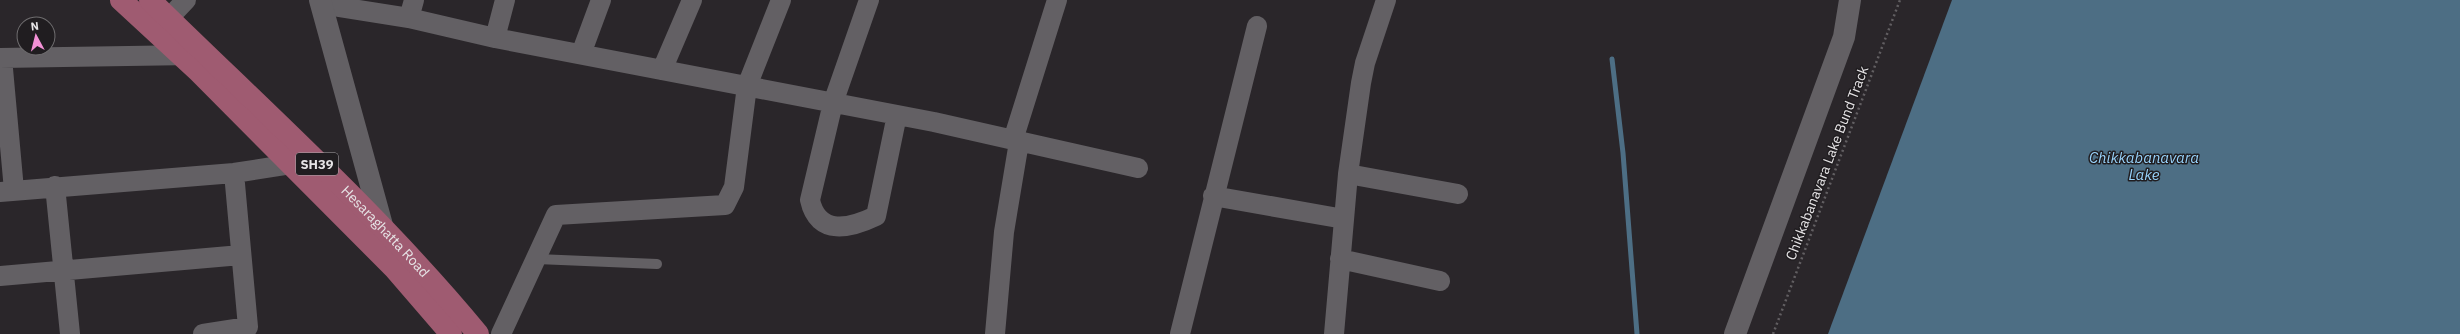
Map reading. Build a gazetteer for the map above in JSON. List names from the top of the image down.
{
  "streets": {
    "main road": ["SH39", "Hesaraghatta Road"],
    "path": ["Chikkabanavara Lake Bund Track"]
  },
  "water": ["Chikkabanavara Lake"],
  "north": "top"
}
